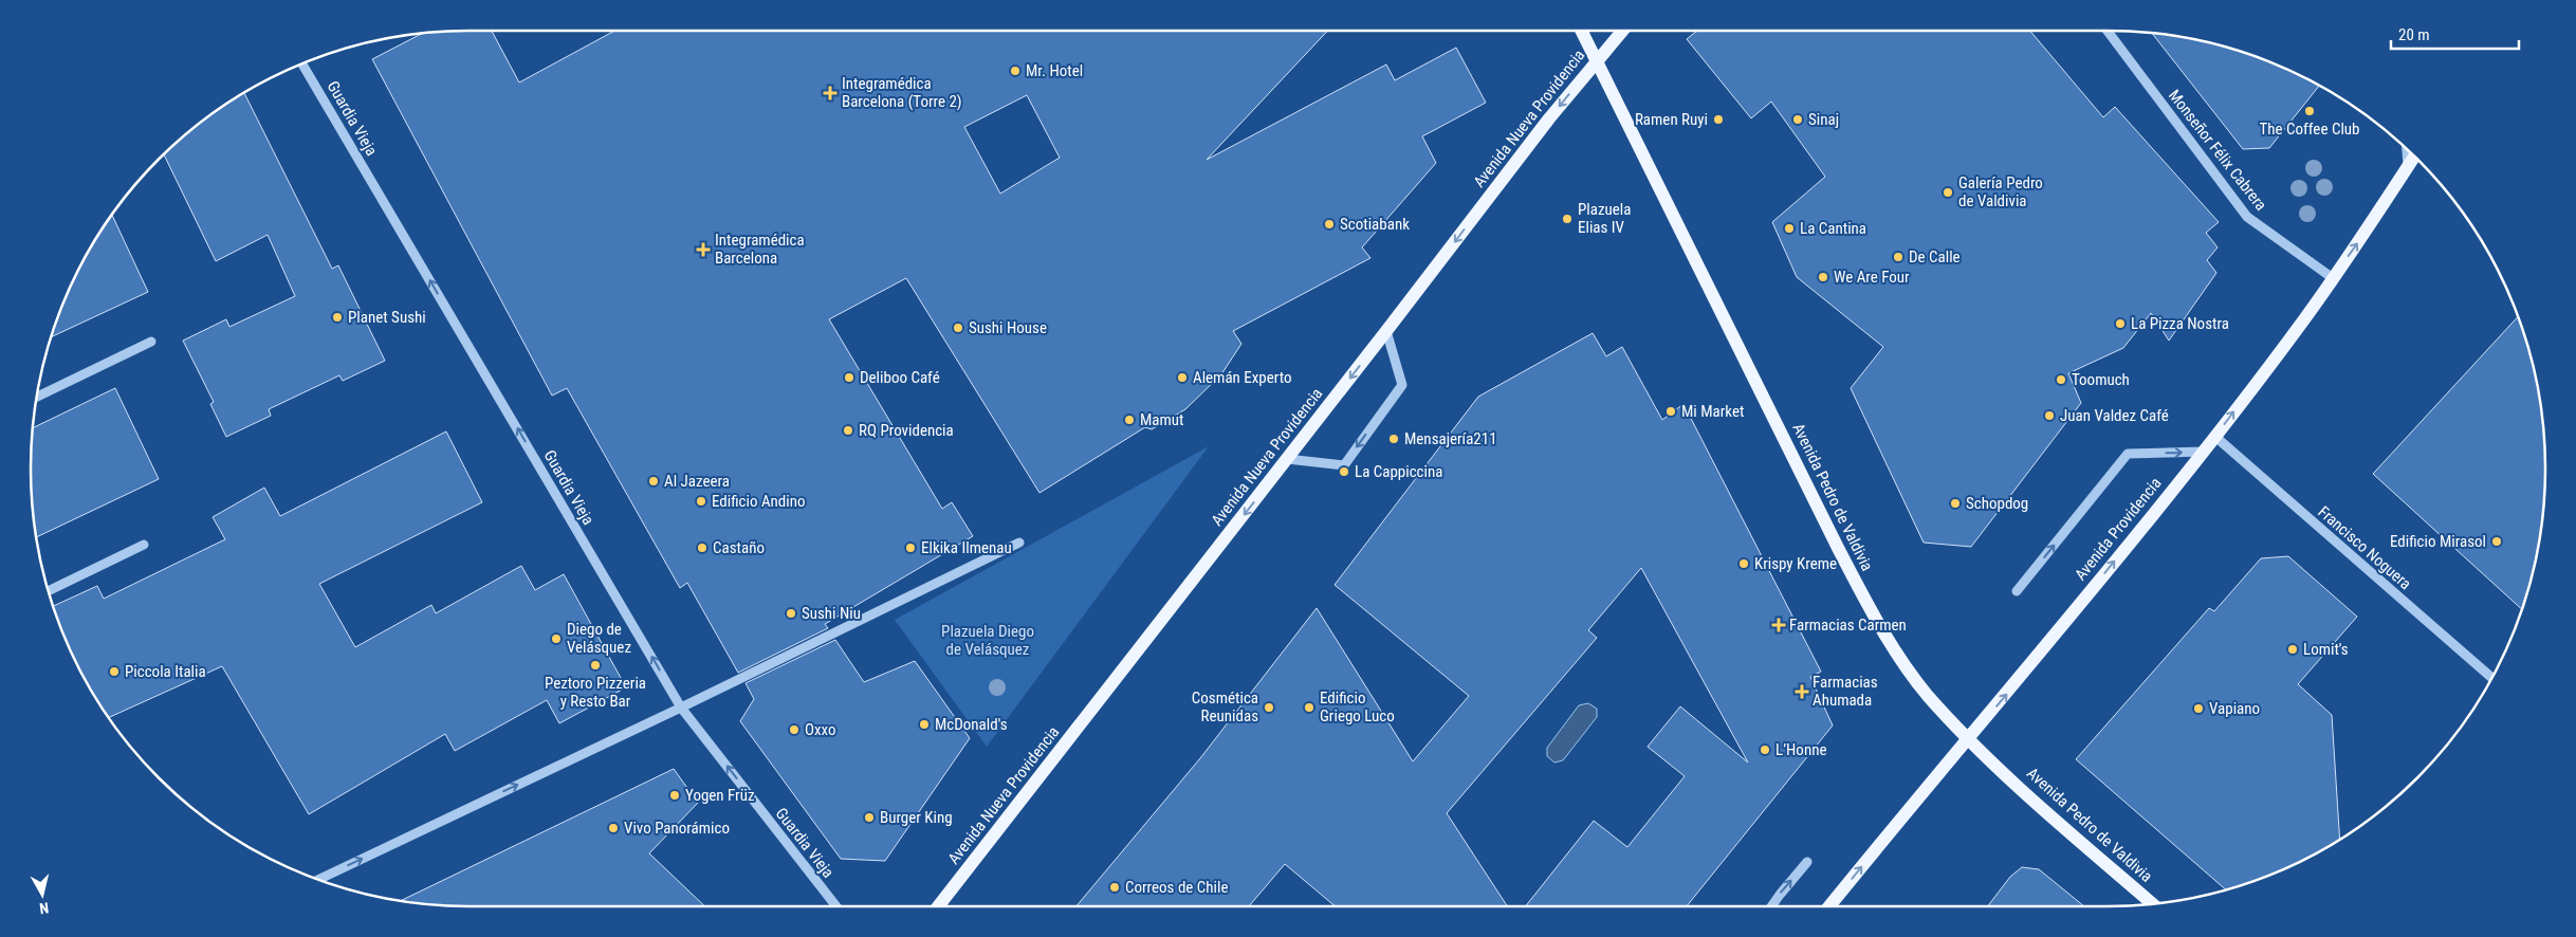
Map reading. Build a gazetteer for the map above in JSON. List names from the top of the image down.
{
  "streets": {
    "main road": ["Avenida Nueva Providencia", "Avenida Pedro de Valdivia", "Avenida Providencia"],
    "street": ["Guardia Vieja", "Monseñor Félix Cabrera", "Francisco Noguera"]
  },
  "crossings": [
    ["Avenida Nueva Providencia", "Avenida Pedro de Valdivia"],
    ["Monseñor Félix Cabrera", "Avenida Providencia"],
    ["Avenida Pedro de Valdivia", "Avenida Providencia"],
    ["Avenida Providencia", "Francisco Noguera"]
  ],
  "one_way": ["Guardia Vieja", "Avenida Nueva Providencia", "Avenida Providencia"],
  "parks": ["Plazuela Diego de Velásquez"],
  "places": {
    "other": [
      "Mr. Hotel",
      "The Coffee Club",
      "Ramen Ruyi",
      "Sinaj",
      "Galería Pedro de Valdivia",
      "Plazuela Elias IV",
      "Scotiabank",
      "La Cantina",
      "De Calle",
      "We Are Four",
      "Planet Sushi",
      "La Pizza Nostra",
      "Sushi House",
      "Deliboo Café",
      "Alemán Experto",
      "Toomuch",
      "Mi Market",
      "Juan Valdez Café",
      "Mamut",
      "RQ Providencia",
      "Mensajería211",
      "La Cappiccina",
      "Al Jazeera",
      "Edificio Andino",
      "Schopdog",
      "Edificio Mirasol",
      "Castaño",
      "Elkika Ilmenau",
      "Krispy Kreme",
      "Sushi Niu",
      "Diego de Velásquez",
      "Lomit's",
      "Peztoro Pizzeria y Resto Bar",
      "Piccola Italia",
      "Cosmética Reunidas",
      "Edificio Griego Luco",
      "Vapiano",
      "McDonald's",
      "Oxxo",
      "L’Honne",
      "Yogen Früz",
      "Burger King",
      "Vivo Panorámico",
      "Correos de Chile"
    ],
    "health": [
      "Integramédica Barcelona (Torre 2)",
      "Integramédica Barcelona",
      "Farmacias Carmen",
      "Farmacias Ahumada"
    ]
  },
  "scale_bar": "20 m",
  "north": "bottom"
}
